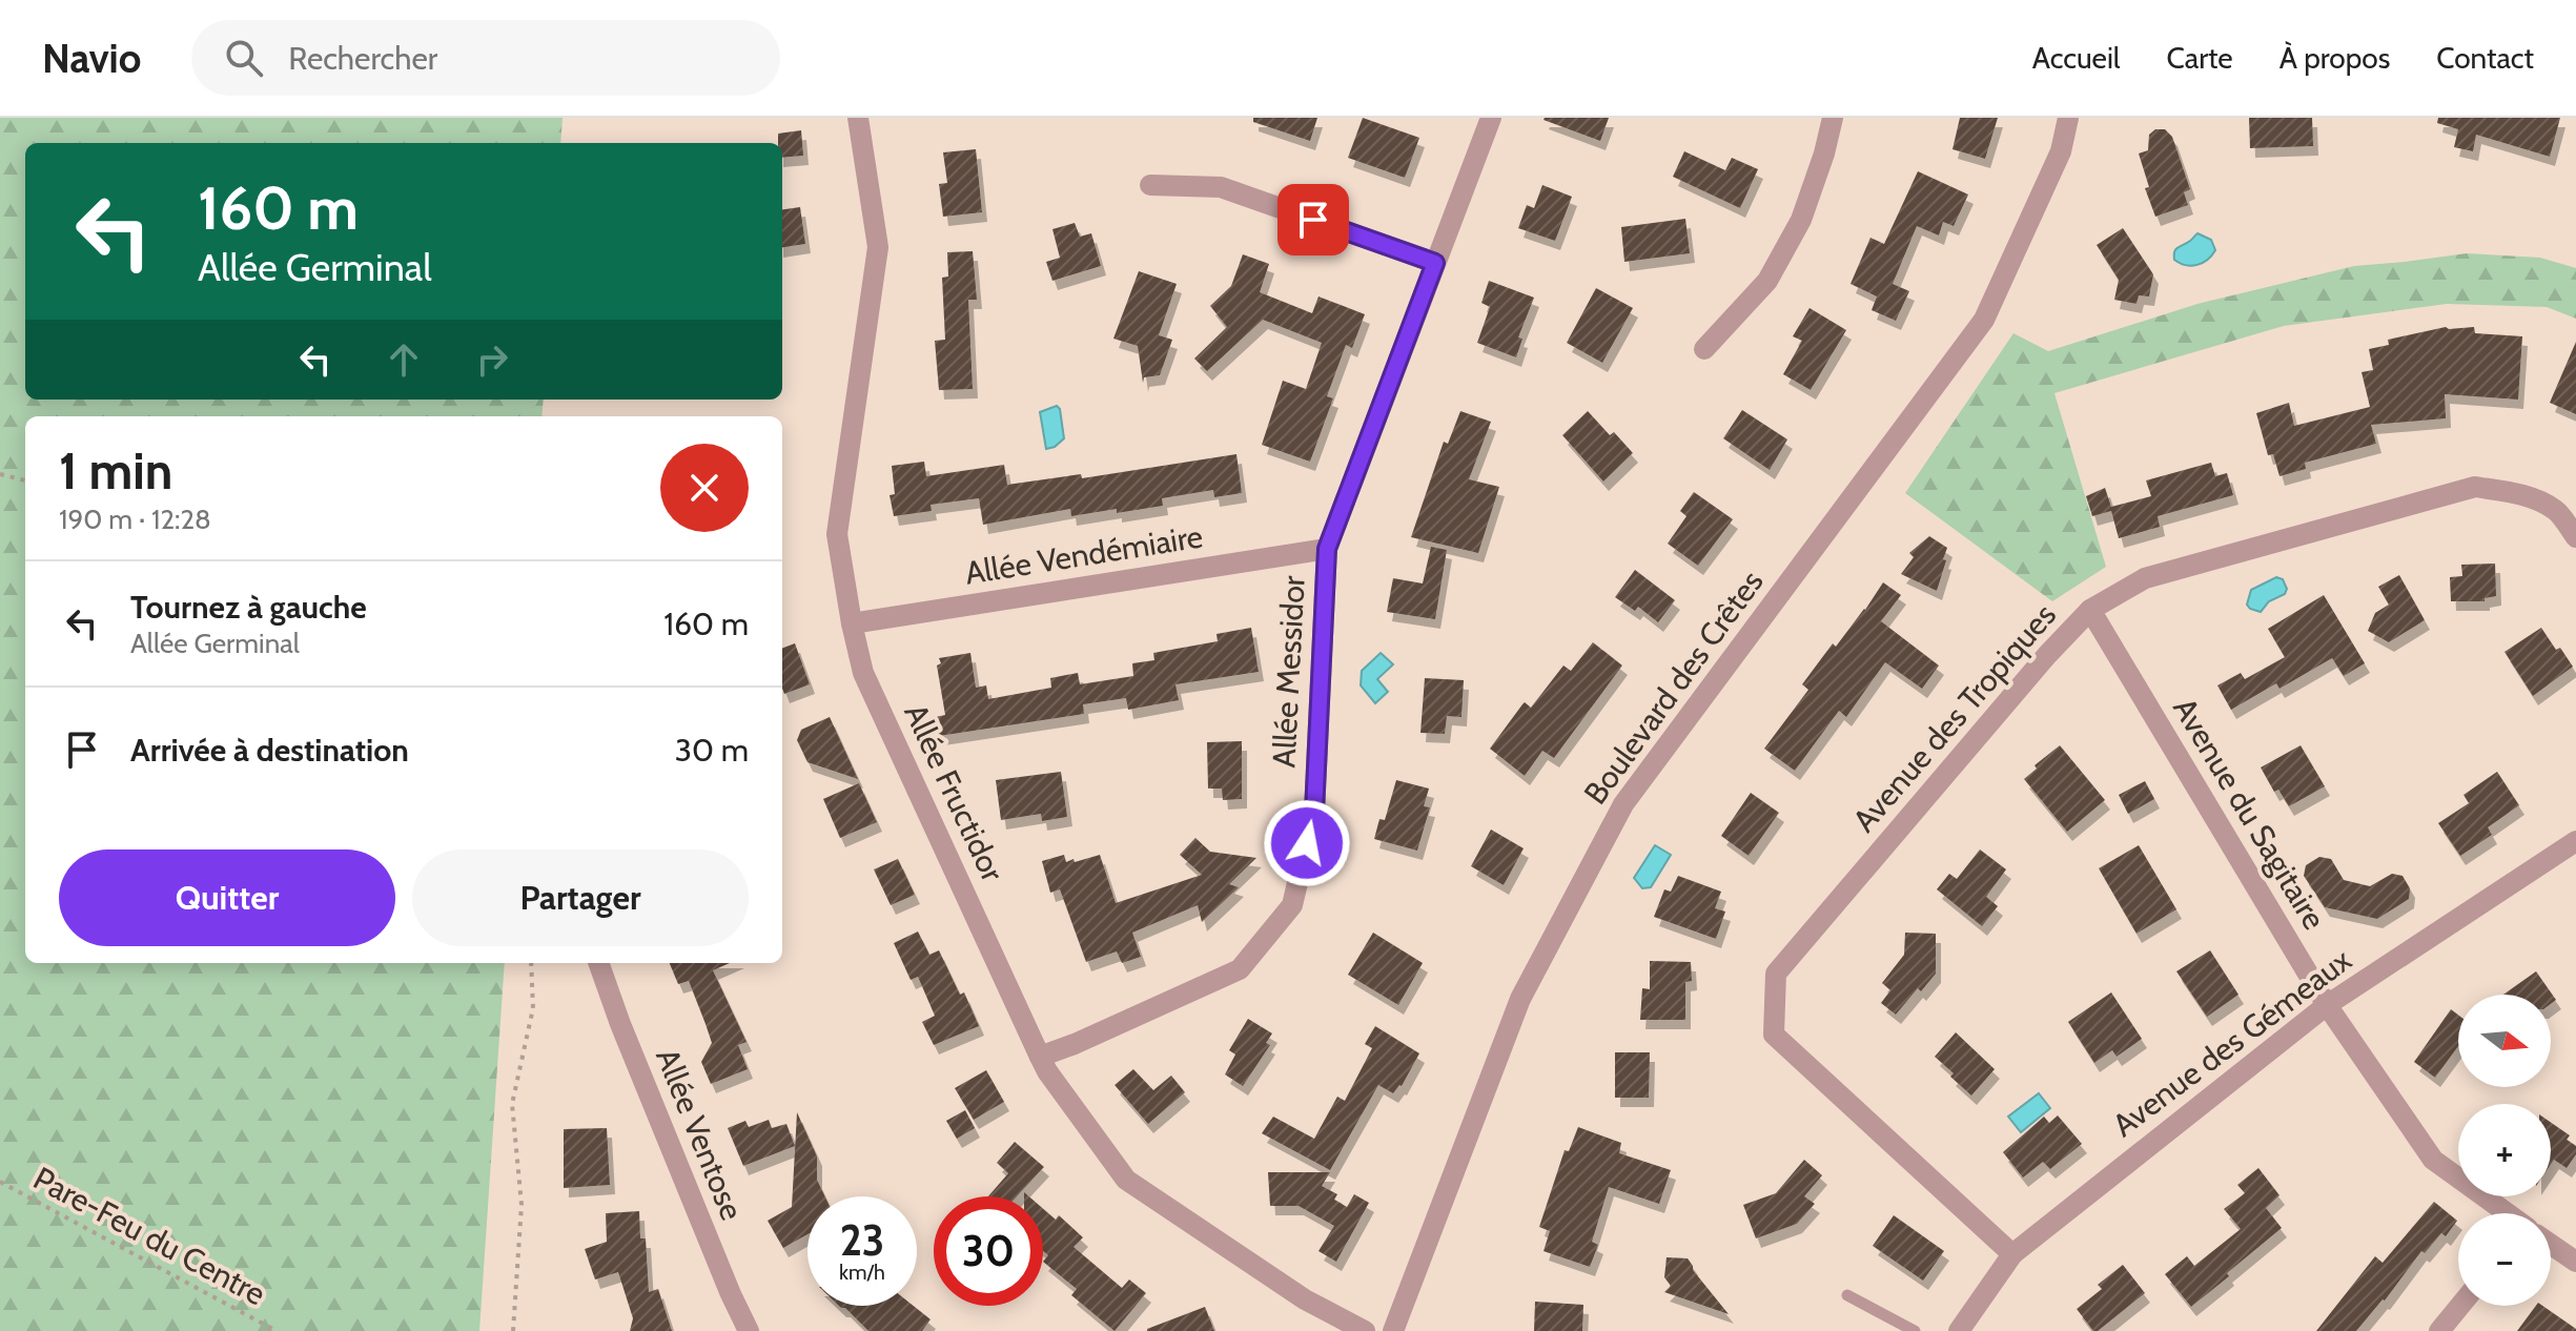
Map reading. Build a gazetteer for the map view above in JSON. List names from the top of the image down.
{
  "streets": {
    "street": [
      "Allée Vendémiaire",
      "Allée Messidor",
      "Boulevard des Crêtes",
      "Avenue des Tropiques",
      "Allée Fructidor",
      "Avenue du Sagitaire",
      "Avenue des Gémeaux",
      "Allée Ventose"
    ],
    "path": ["Pare-Feu du Centre"]
  },
  "crossings": [
    ["Allée Vendémiaire", "Allée Messidor"],
    ["Allée Vendémiaire", "Allée Fructidor"],
    ["Allée Messidor", "Allée Fructidor"],
    ["Avenue des Tropiques", "Avenue du Sagitaire"],
    ["Avenue des Tropiques", "Avenue des Gémeaux"],
    ["Avenue du Sagitaire", "Avenue des Gémeaux"]
  ],
  "north": "right",
  "page": {
    "header": "Navio",
    "search": "Rechercher",
    "nav": [
      "Accueil",
      "Carte",
      "À propos",
      "Contact"
    ],
    "turn": ["160 m", "Allée Germinal"],
    "heading": ["1 min", "190 m · 12:28"],
    "list": [
      {
        "name": "Tournez à gauche",
        "note": "Allée Germinal",
        "value": "160 m"
      },
      {
        "name": "Arrivée à destination",
        "value": "30 m"
      }
    ],
    "buttons": ["Quitter", "Partager"],
    "map_buttons": ["+", "−"],
    "speed": "23 km/h",
    "limit": "30"
  }
}
